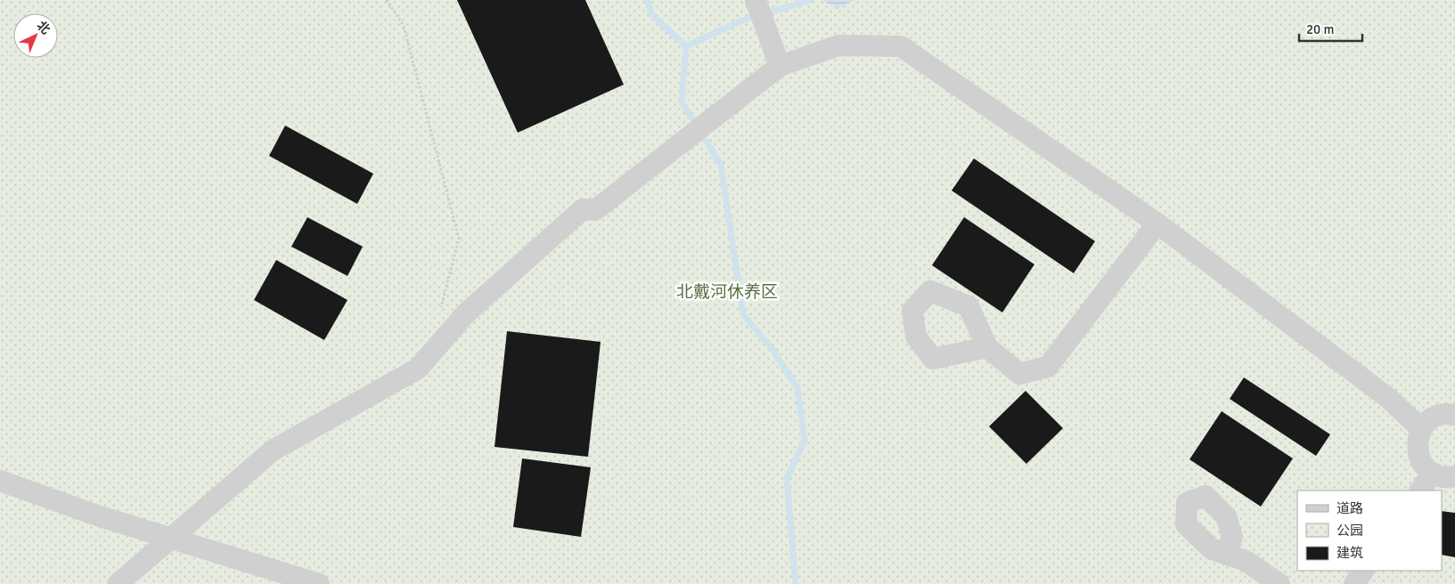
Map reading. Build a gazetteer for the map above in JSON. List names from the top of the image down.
{
  "parks": ["北戴河休养区"],
  "legend": ["道路", "公园", "建筑"],
  "scale_bar": "20 m",
  "north": "top right"
}
